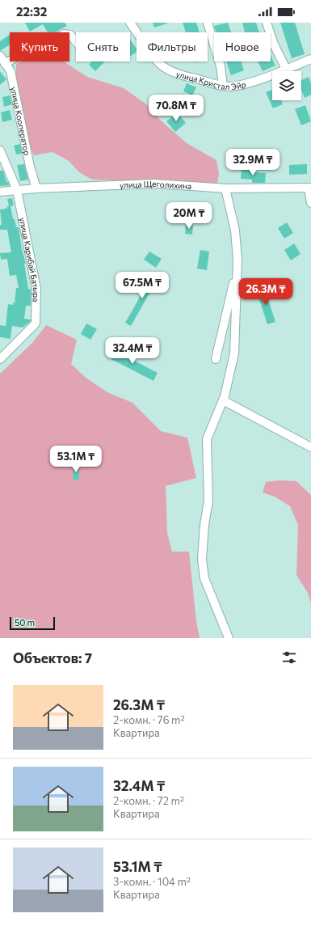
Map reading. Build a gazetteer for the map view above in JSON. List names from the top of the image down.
{
  "streets": {
    "street": [
      "улица Кристал Эйр",
      "улица Кооператор",
      "улица Щеголихина",
      "улица Карибай Батыра"
    ]
  },
  "crossings": [
    ["улица Кооператор", "улица Щеголихина"],
    ["улица Щеголихина", "улица Карибай Батыра"]
  ],
  "scale_bar": "50 m",
  "page": {
    "status": "22:32",
    "chip": [
      "Купить",
      "Снять",
      "Фильтры",
      "Новое"
    ],
    "price": [
      "70.8M ₸",
      "32.9M ₸",
      "20M ₸",
      "67.5M ₸",
      "26.3M ₸",
      "32.4M ₸",
      "53.1M ₸"
    ],
    "scale": "50 m",
    "heading": "Объектов: 7",
    "list": [
      {
        "name": "26.3M ₸",
        "note": "2-комн. · 76 m² · Квартира"
      },
      {
        "name": "32.4M ₸",
        "note": "2-комн. · 72 m² · Квартира"
      },
      {
        "name": "53.1M ₸",
        "note": "3-комн. · 104 m² · Квартира"
      }
    ]
  }
}
